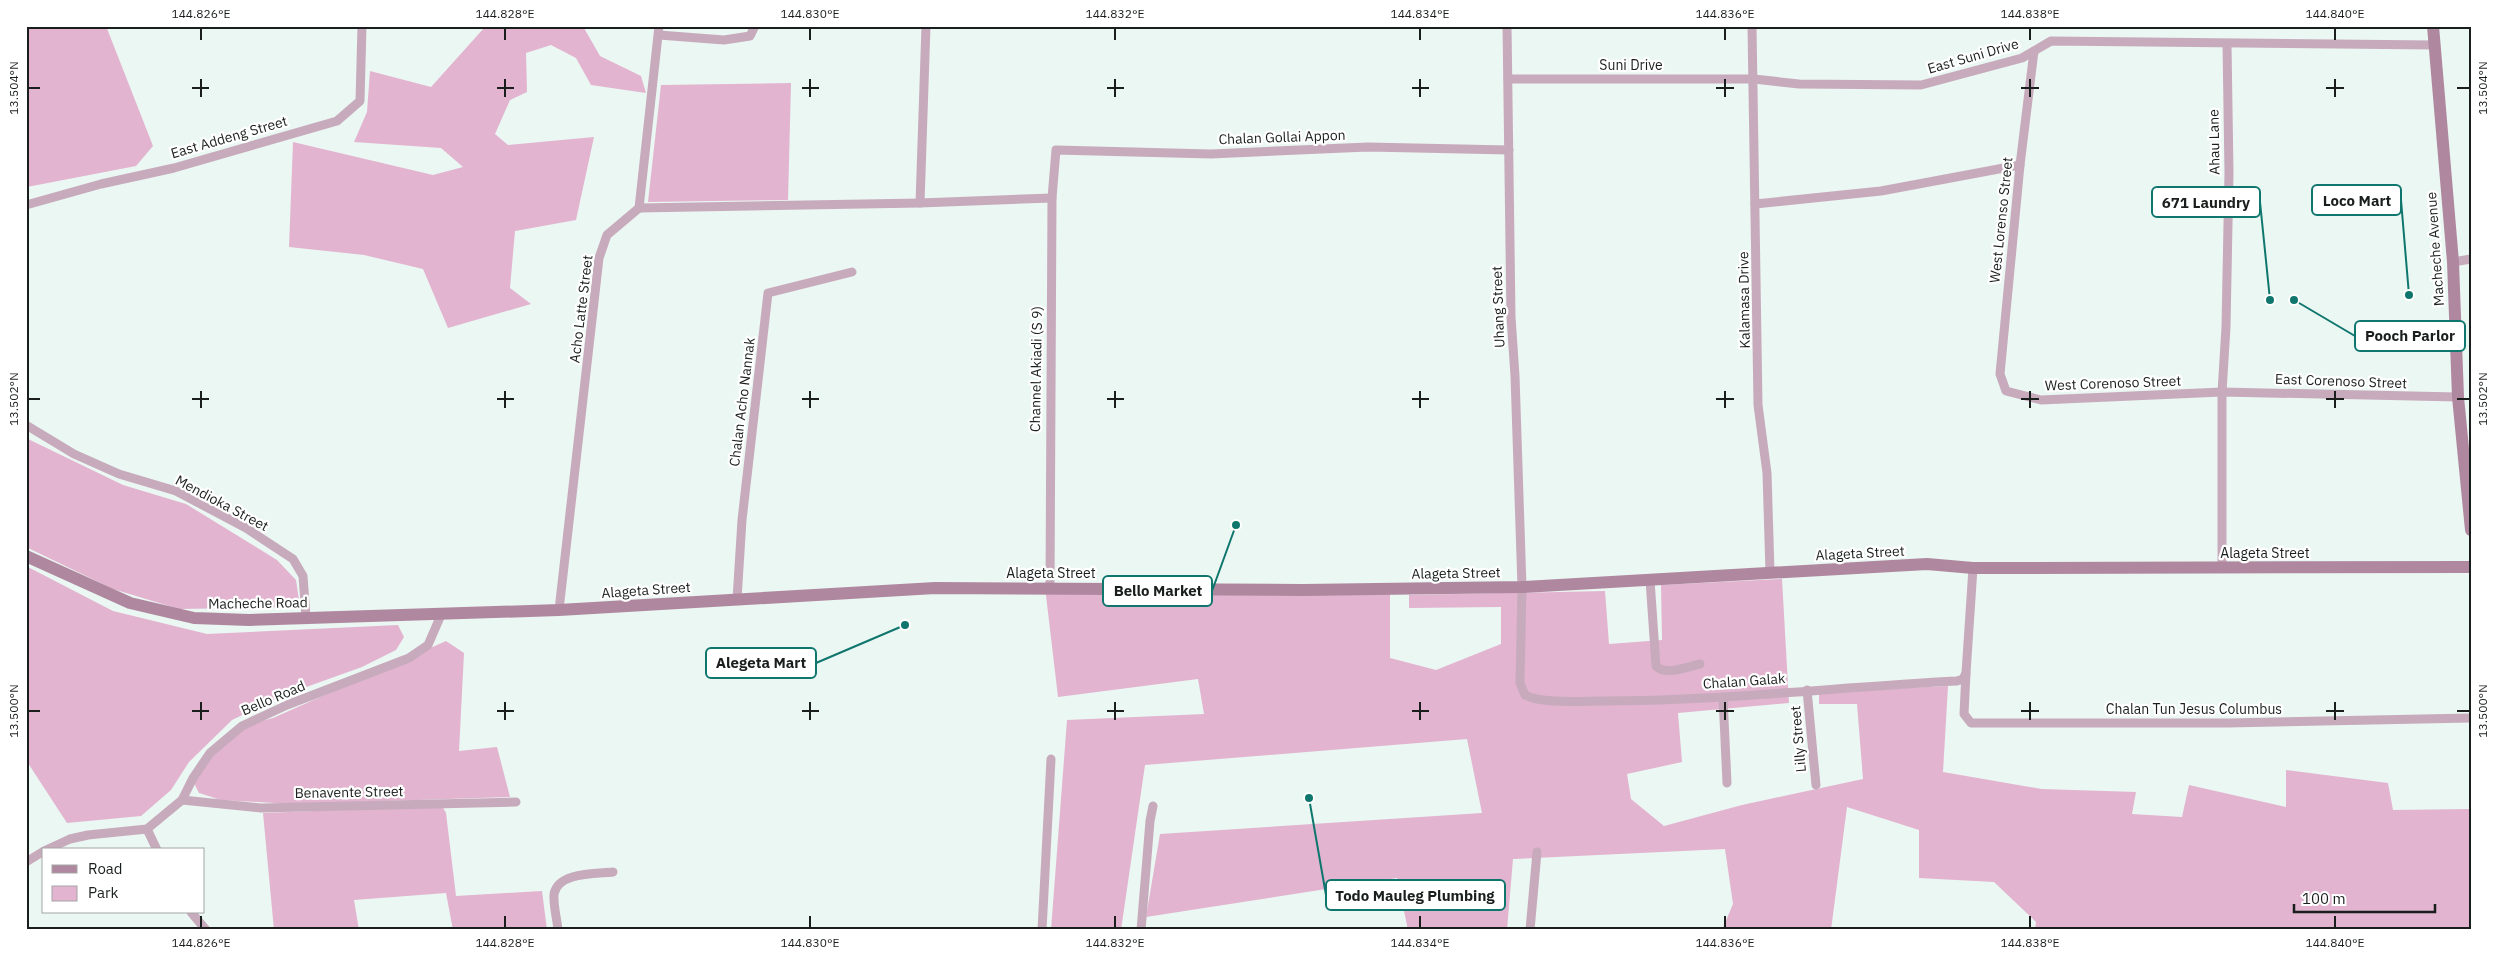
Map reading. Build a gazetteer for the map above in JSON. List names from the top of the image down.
{
  "streets": {
    "main road": ["Macheche Avenue", "Alageta Street", "Macheche Road"],
    "street": [
      "East Suni Drive",
      "Suni Drive",
      "East Addeng Street",
      "Chalan Gollai Appon",
      "Ahau Lane",
      "West Lorenso Street",
      "Kalamasa Drive",
      "Uhang Street",
      "Acho Latte Street",
      "Channel Akiadi (S 9)",
      "East Corenoso Street",
      "West Corenoso Street",
      "Chalan Acho Nannak",
      "Mendioka Street",
      "Chalan Galak",
      "Bello Road",
      "Chalan Tun Jesus Columbus",
      "Lilly Street",
      "Benavente Street"
    ]
  },
  "crossings": [
    ["East Suni Drive", "Suni Drive"],
    ["East Suni Drive", "Ahau Lane"],
    ["East Suni Drive", "West Lorenso Street"],
    ["East Suni Drive", "Kalamasa Drive"],
    ["Suni Drive", "Kalamasa Drive"],
    ["Suni Drive", "Uhang Street"],
    ["Chalan Gollai Appon", "Uhang Street"],
    ["Chalan Gollai Appon", "Channel Akiadi (S 9)"],
    ["Ahau Lane", "East Corenoso Street"],
    ["Ahau Lane", "West Corenoso Street"],
    ["Ahau Lane", "Alageta Street"],
    ["West Lorenso Street", "West Corenoso Street"],
    ["Macheche Avenue", "East Corenoso Street"],
    ["Kalamasa Drive", "Alageta Street"],
    ["Uhang Street", "Alageta Street"],
    ["Uhang Street", "Chalan Galak"],
    ["Acho Latte Street", "Alageta Street"],
    ["Channel Akiadi (S 9)", "Alageta Street"],
    ["East Corenoso Street", "West Corenoso Street"],
    ["Chalan Acho Nannak", "Alageta Street"],
    ["Mendioka Street", "Macheche Road"],
    ["Alageta Street", "Macheche Road"],
    ["Alageta Street", "Chalan Galak"],
    ["Alageta Street", "Bello Road"],
    ["Macheche Road", "Bello Road"],
    ["Chalan Galak", "Chalan Tun Jesus Columbus"],
    ["Chalan Galak", "Lilly Street"],
    ["Bello Road", "Benavente Street"]
  ],
  "places": [
    "Loco Mart",
    "671 Laundry",
    "Pooch Parlor",
    "Bello Market",
    "Alegeta Mart",
    "Todo Mauleg Plumbing"
  ],
  "legend": ["Road", "Park"],
  "scale_bar": "100 m",
  "coordinates": [
    "144.826°E",
    "144.828°E",
    "144.830°E",
    "144.832°E",
    "144.834°E",
    "144.836°E",
    "144.838°E",
    "144.840°E",
    "13.504°N",
    "13.502°N",
    "13.500°N"
  ]
}
